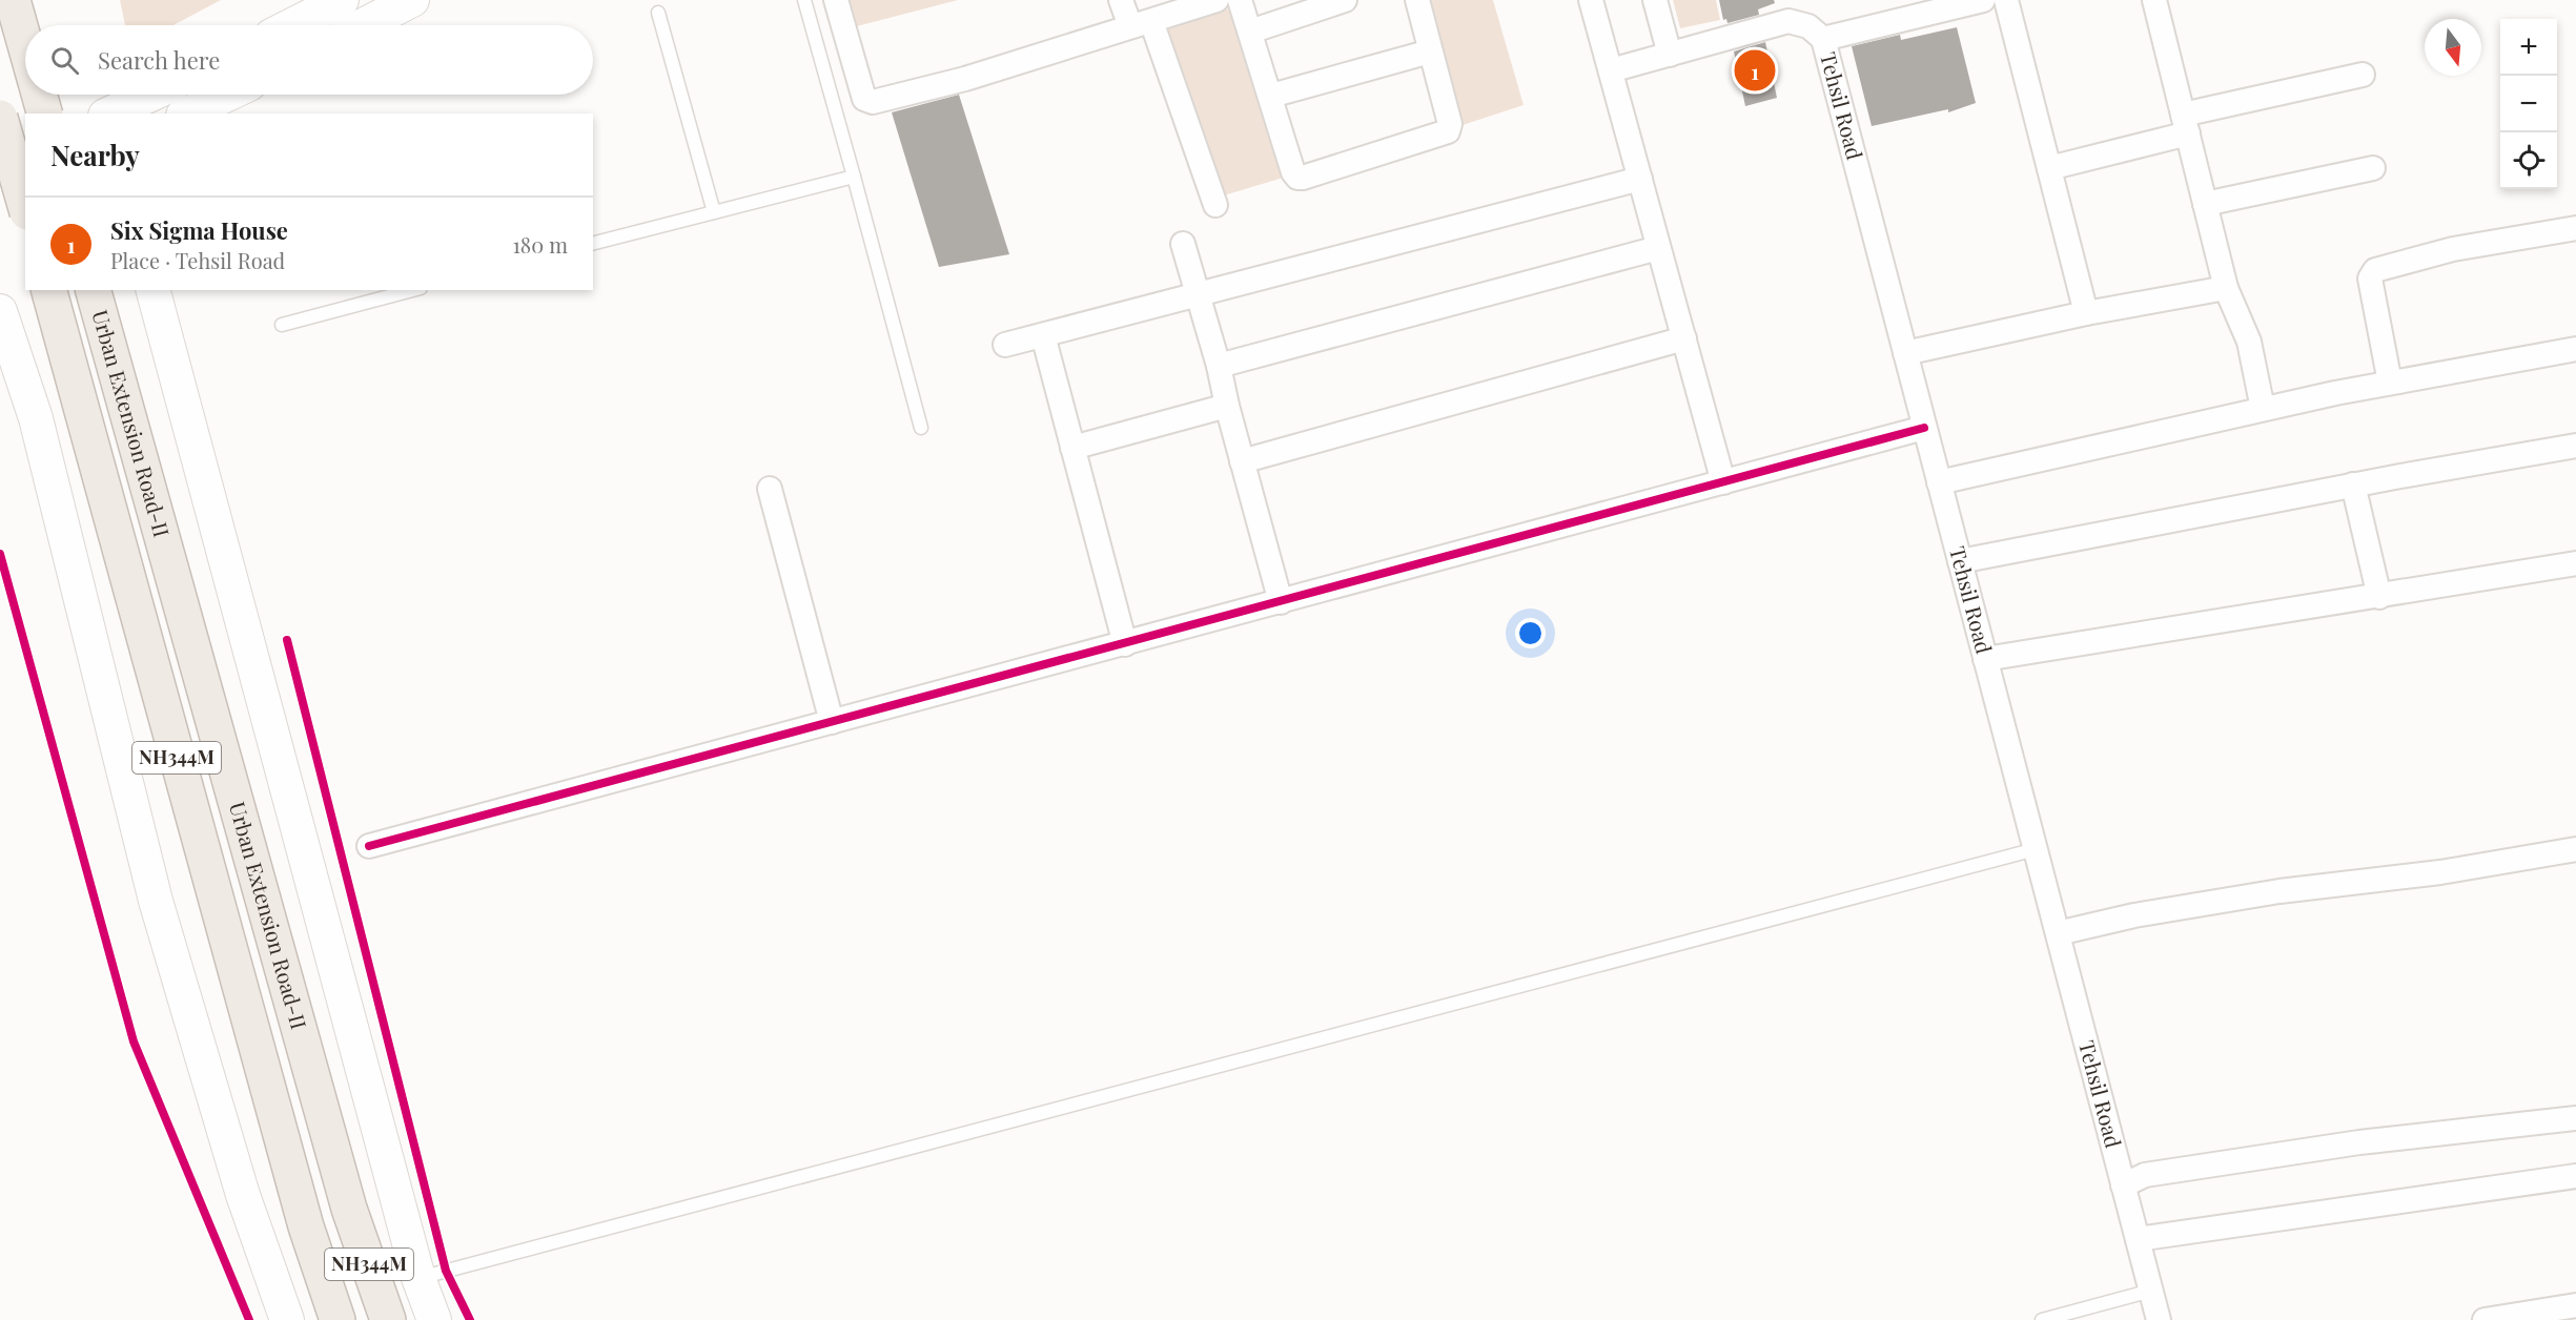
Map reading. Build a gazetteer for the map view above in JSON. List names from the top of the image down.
{
  "streets": {
    "highway": ["Urban Extension Road-II", "NH344M"],
    "street": ["Tehsil Road"]
  },
  "north": "bottom",
  "page": {
    "map_buttons": ["+", "−"],
    "search": "Search here",
    "pins": "1",
    "heading": "Nearby",
    "list": [
      {
        "mark": "1",
        "name": "Six Sigma House",
        "note": "Place · Tehsil Road",
        "value": "180 m"
      }
    ]
  }
}
